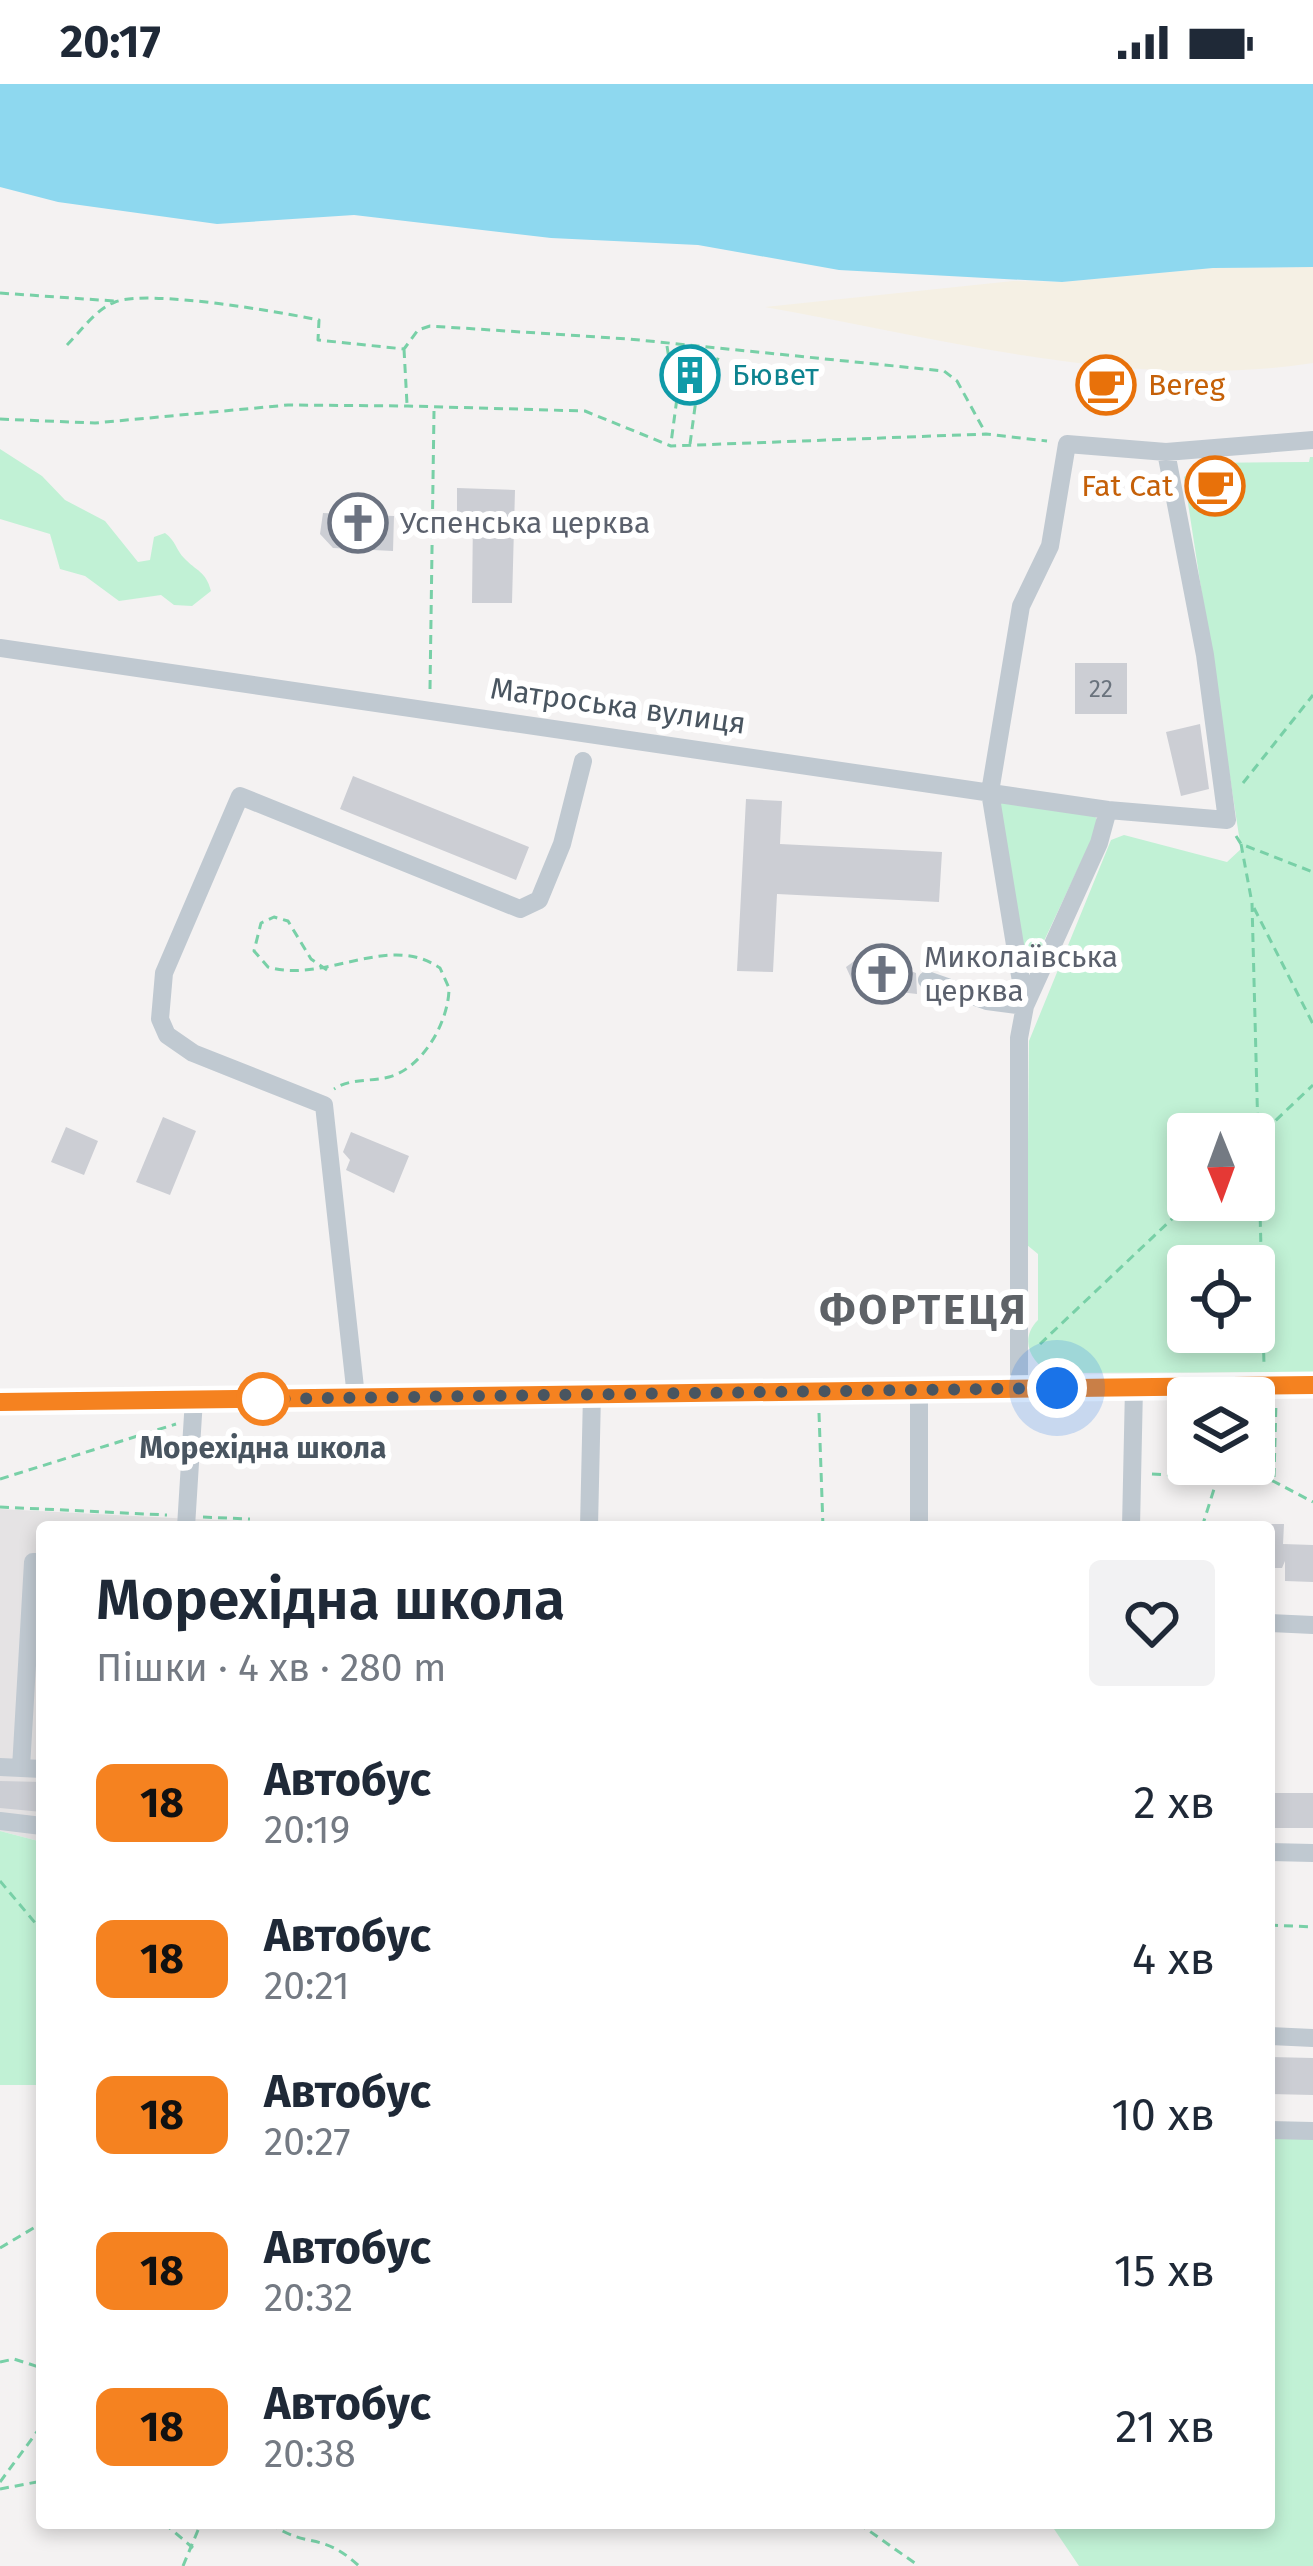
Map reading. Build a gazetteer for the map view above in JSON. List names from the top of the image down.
{
  "streets": {
    "street": ["Матроська вулиця"]
  },
  "districts": ["ФОРТЕЦЯ"],
  "places": {
    "building": ["Бювет"],
    "cafe": ["Bereg", "Fat Cat"],
    "church": ["Успенська церква", "Миколаївська церква"],
    "other": ["Морехідна школа"]
  },
  "lines": ["bus line 18"],
  "house_numbers": ["22"],
  "north": "bottom",
  "page": {
    "status": "20:17",
    "heading": ["Морехідна школа", "Пішки · 4 хв · 280 m"],
    "list": [
      {
        "mark": "18",
        "name": "Автобус",
        "note": "20:19",
        "value": "2 хв"
      },
      {
        "mark": "18",
        "name": "Автобус",
        "note": "20:21",
        "value": "4 хв"
      },
      {
        "mark": "18",
        "name": "Автобус",
        "note": "20:27",
        "value": "10 хв"
      },
      {
        "mark": "18",
        "name": "Автобус",
        "note": "20:32",
        "value": "15 хв"
      },
      {
        "mark": "18",
        "name": "Автобус",
        "note": "20:38",
        "value": "21 хв"
      }
    ]
  }
}
